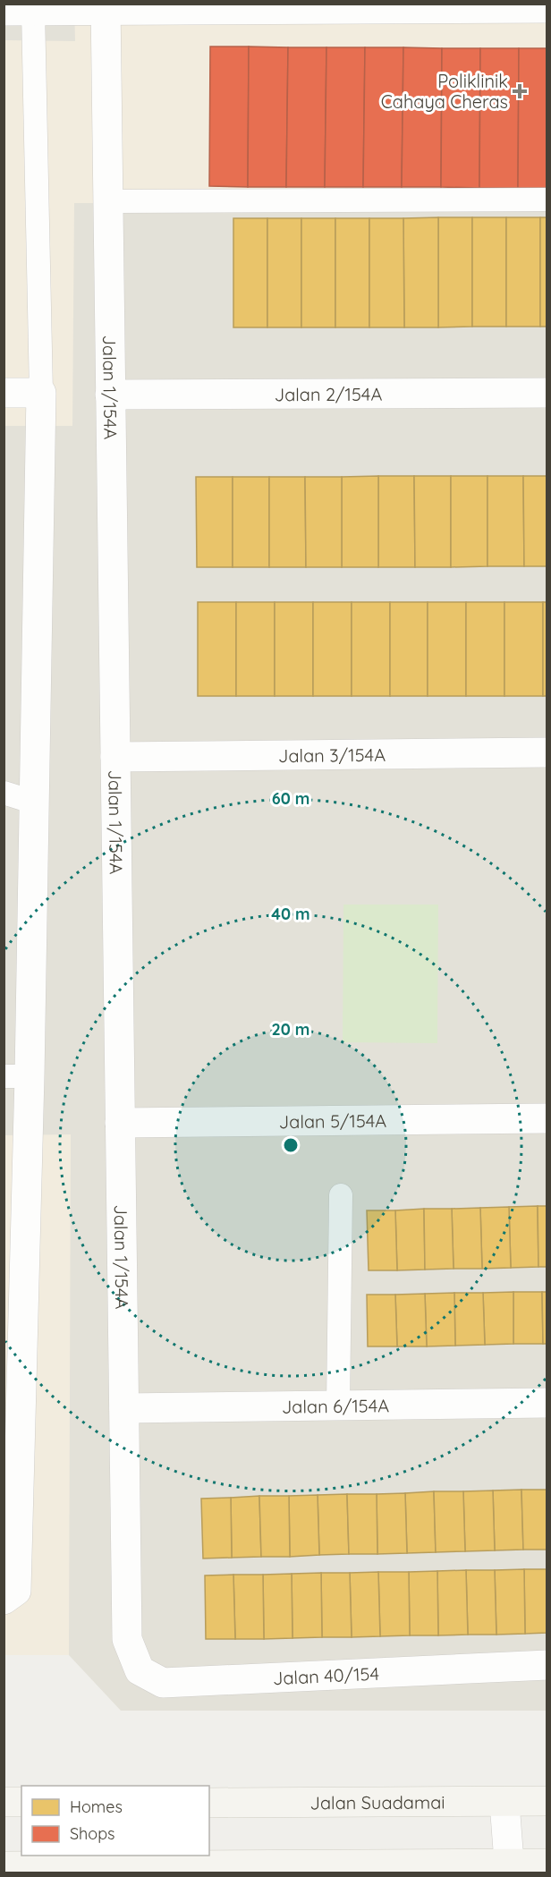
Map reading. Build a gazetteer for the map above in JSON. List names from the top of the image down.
{
  "streets": {
    "main road": ["Jalan Suadamai"],
    "street": [
      "Jalan 1/154A",
      "Jalan 2/154A",
      "Jalan 3/154A",
      "Jalan 5/154A",
      "Jalan 6/154A",
      "Jalan 40/154"
    ]
  },
  "crossings": [
    ["Jalan 1/154A", "Jalan 2/154A"],
    ["Jalan 1/154A", "Jalan 3/154A"],
    ["Jalan 1/154A", "Jalan 5/154A"],
    ["Jalan 1/154A", "Jalan 6/154A"],
    ["Jalan 1/154A", "Jalan 40/154"]
  ],
  "places": {
    "health": ["Poliklinik Cahaya Cheras"]
  },
  "legend": ["Homes", "Shops"],
  "rings": ["60 m", "40 m", "20 m"]
}
